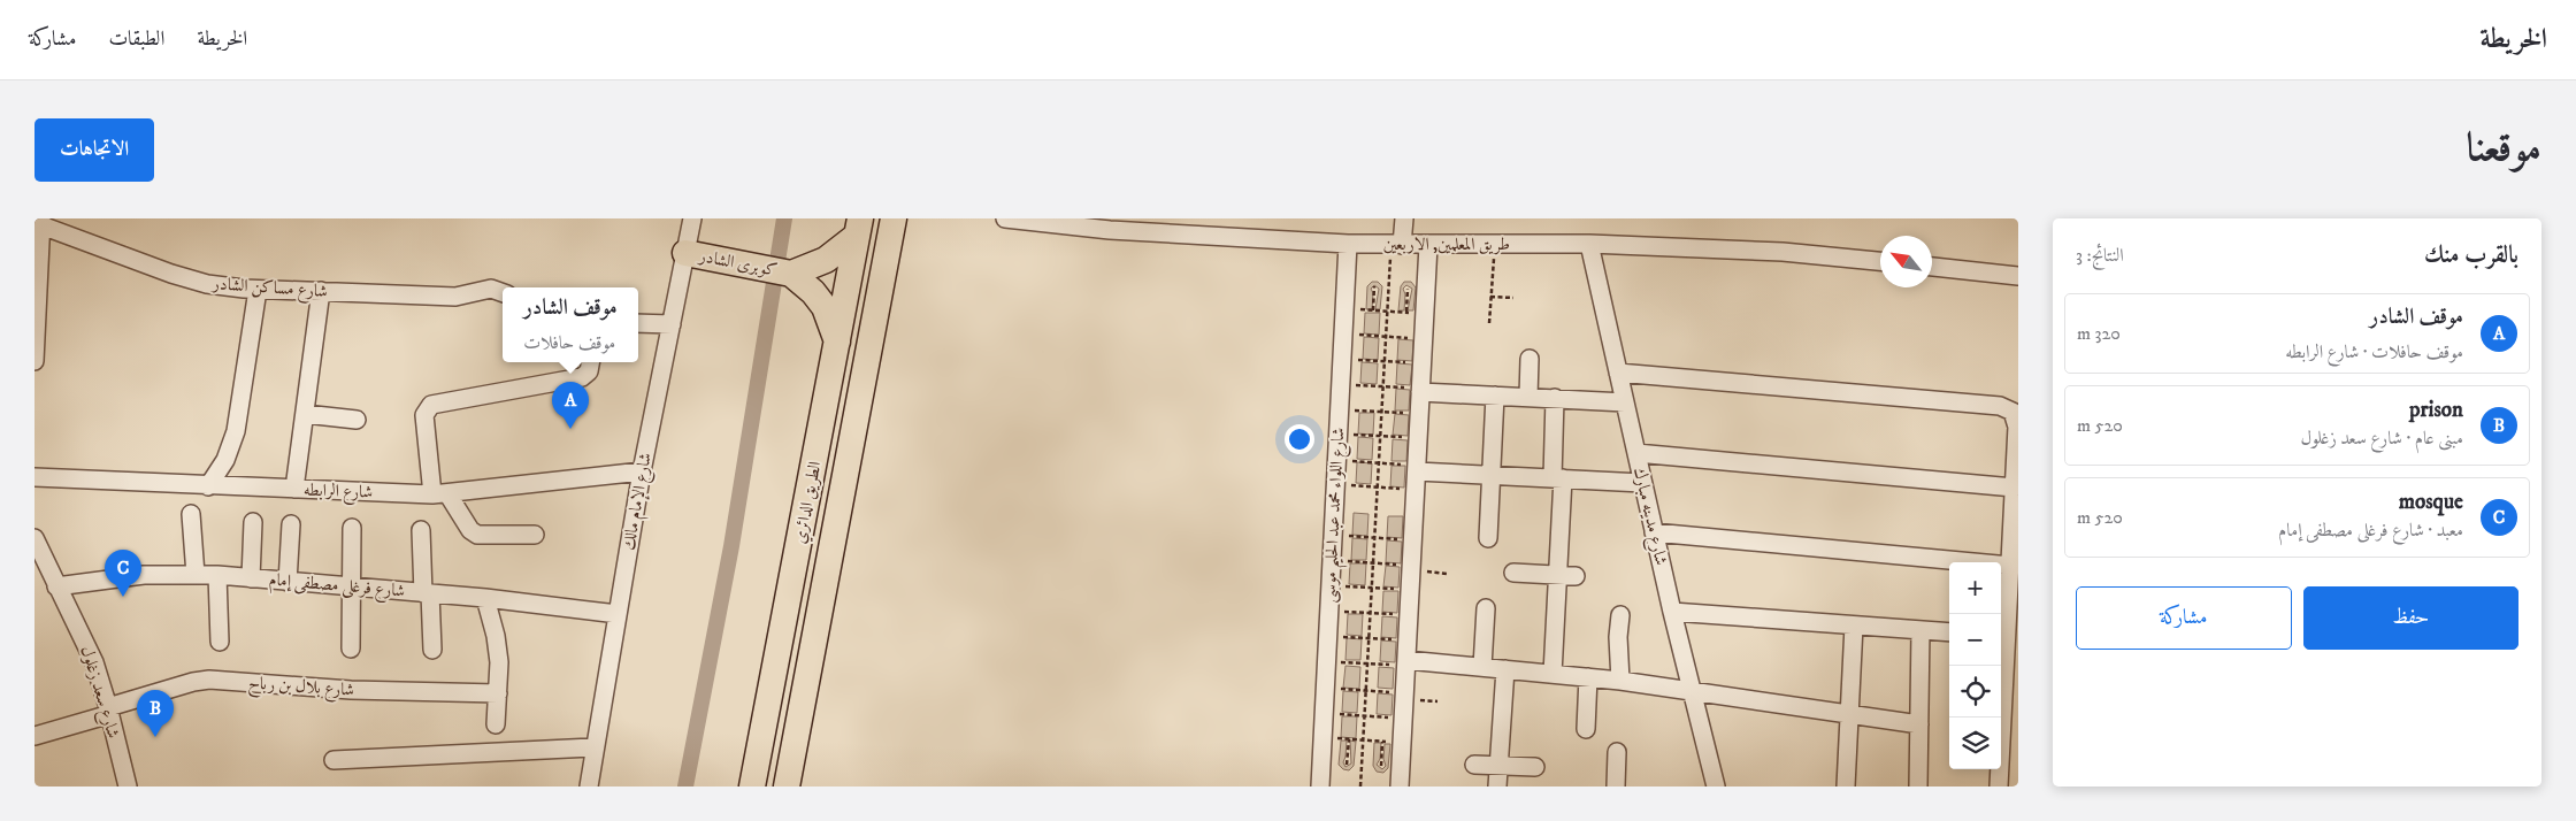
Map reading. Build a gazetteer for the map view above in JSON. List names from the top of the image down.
{
  "streets": {
    "highway": ["كوبرى الشادر", "الطريق الدائري"],
    "street": [
      "طريق المعلمين, الاربعين",
      "شارع مساكن الشادر",
      "شارع الرابطه",
      "شارع الإمام مالك",
      "شارع اللواء محمد عبد الحليم موسى",
      "شارع مدينه مبارك",
      "شارع فرغلى مصطفى إمام",
      "شارع بلال بن رباح",
      "شارع سعد زغلول"
    ]
  },
  "crossings": [
    ["طريق المعلمين, الاربعين", "شارع اللواء محمد عبد الحليم موسى"],
    ["طريق المعلمين, الاربعين", "شارع مدينه مبارك"],
    ["كوبرى الشادر", "شارع الإمام مالك"],
    ["كوبرى الشادر", "الطريق الدائري"],
    ["شارع الرابطه", "شارع الإمام مالك"],
    ["شارع الإمام مالك", "شارع فرغلى مصطفى إمام"],
    ["شارع فرغلى مصطفى إمام", "شارع سعد زغلول"],
    ["شارع بلال بن رباح", "شارع سعد زغلول"]
  ],
  "north": "top left",
  "page": {
    "header": "الخريطة",
    "nav": ["الخريطة", "الطبقات", "مشاركة"],
    "title": "موقعنا",
    "buttons": [
      "الاتجاهات",
      ["حفظ", "مشاركة"]
    ],
    "heading": ["بالقرب منك", "النتائج: 3"],
    "popup": ["موقف الشادر", "موقف حافلات"],
    "list": [
      {
        "mark": "A",
        "name": "موقف الشادر",
        "note": "موقف حافلات · شارع الرابطه",
        "value": "320 m"
      },
      {
        "mark": "B",
        "name": "prison",
        "note": "مبنى عام · شارع سعد زغلول",
        "value": "520 m"
      },
      {
        "mark": "C",
        "name": "mosque",
        "note": "معبد · شارع فرغلى مصطفى إمام",
        "value": "520 m"
      }
    ],
    "pins": ["A", "C", "B"],
    "map_buttons": ["+", "−"]
  }
}
